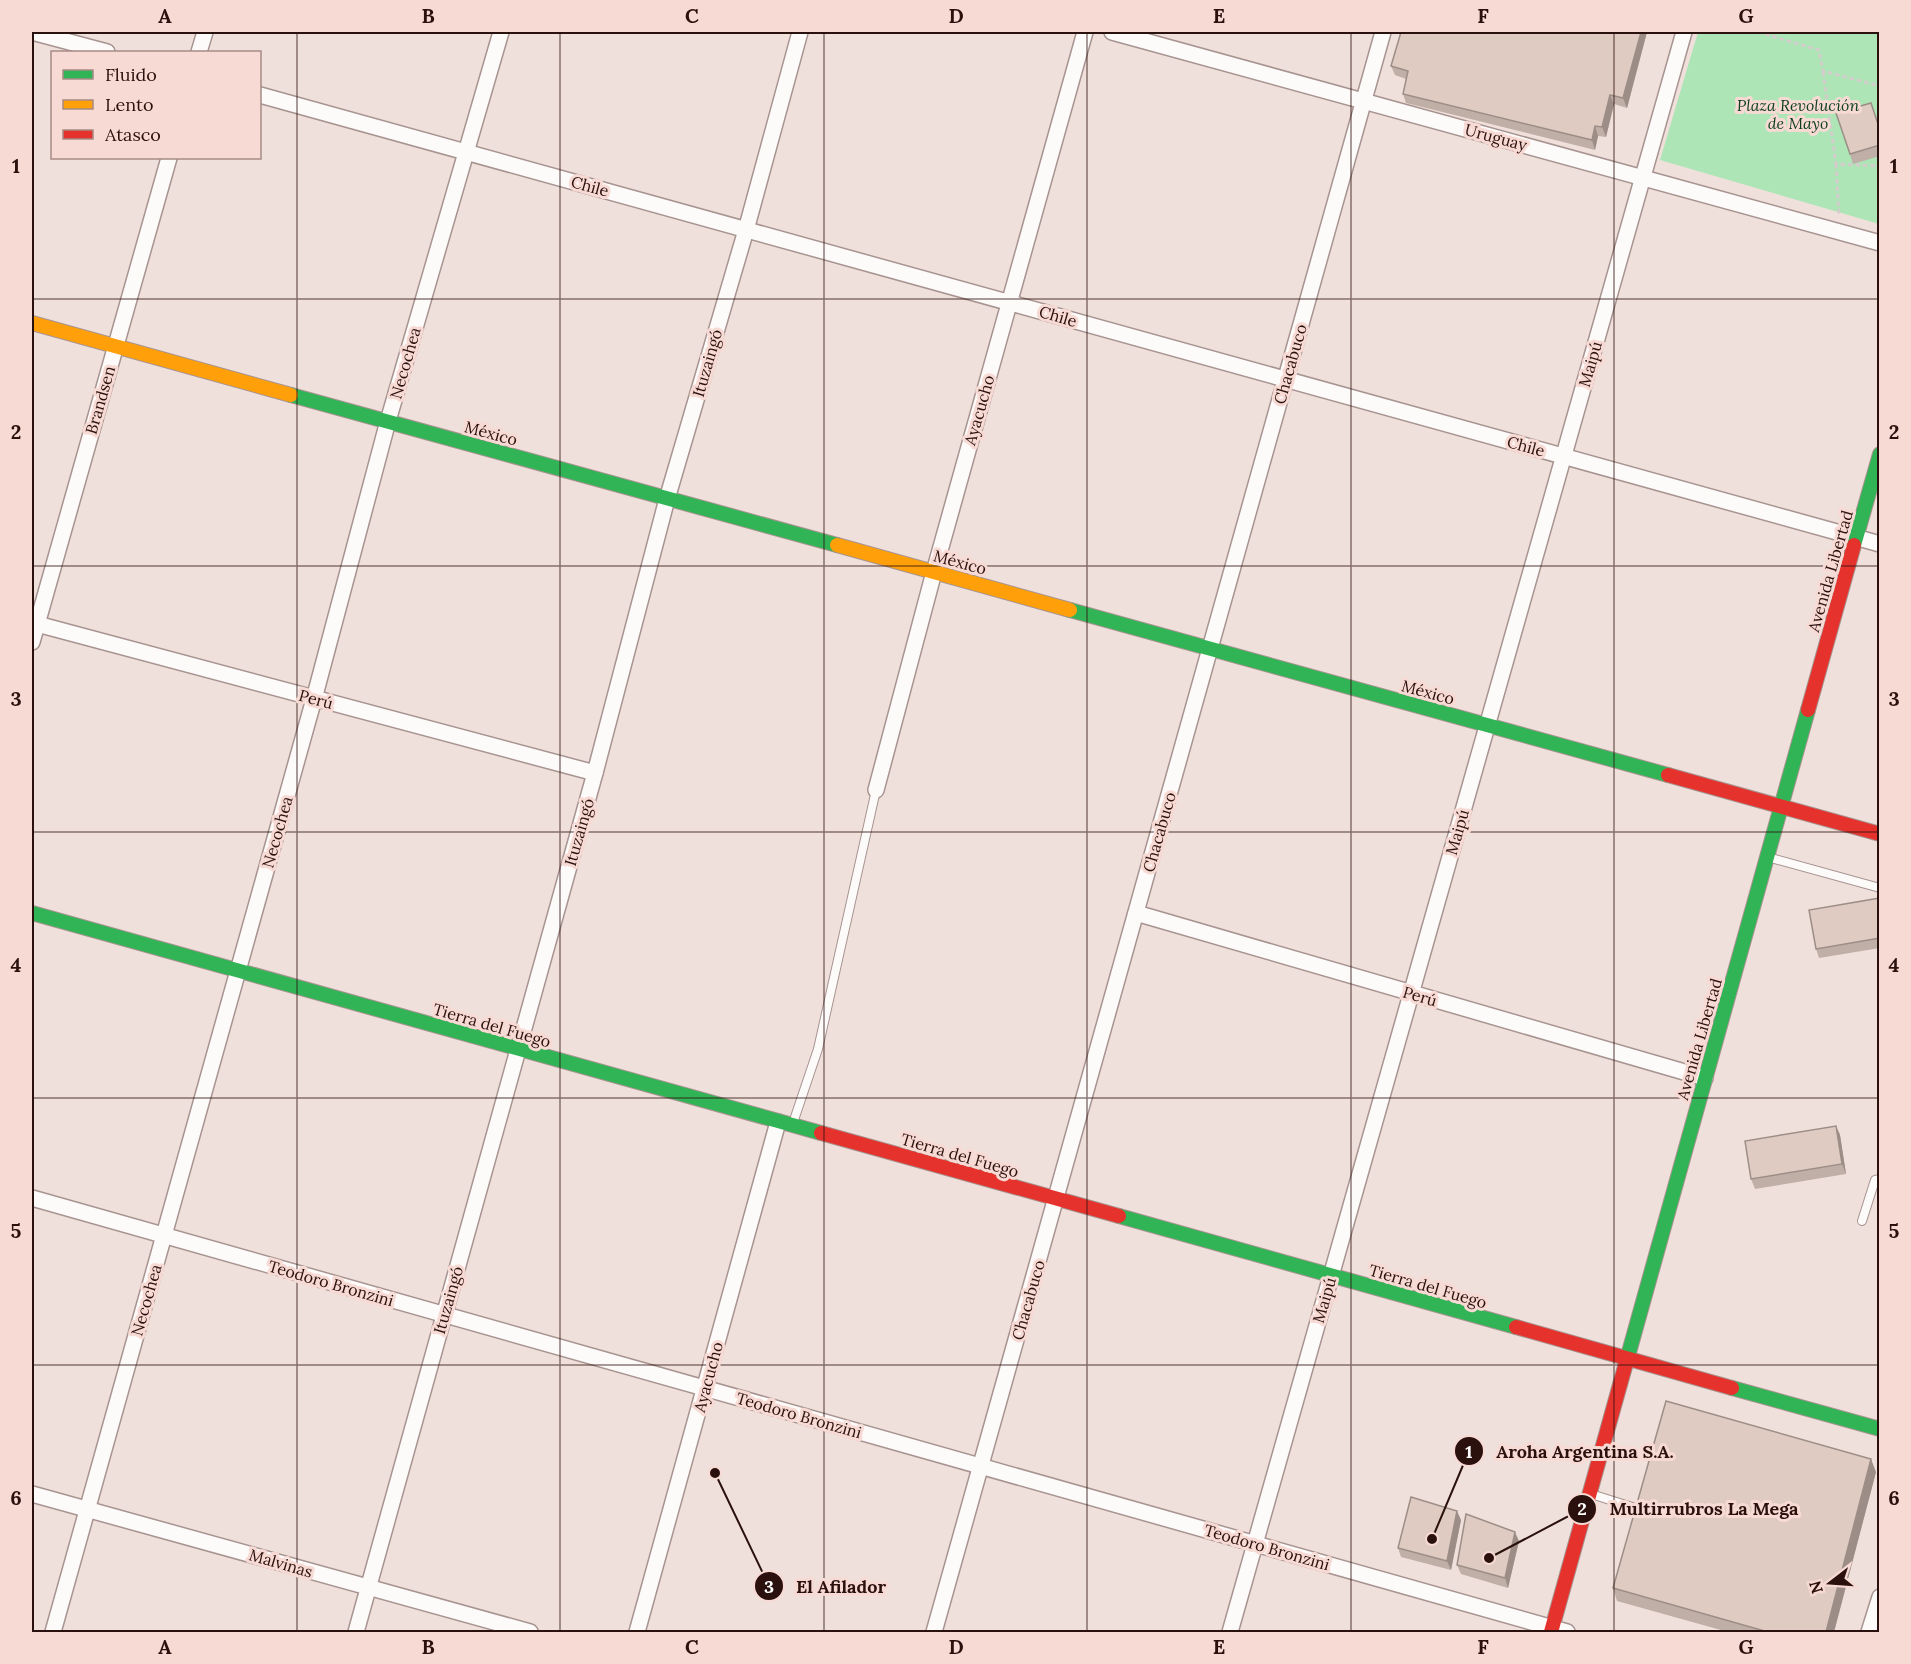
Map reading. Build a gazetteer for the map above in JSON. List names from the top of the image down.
{
  "streets": {
    "street": [
      "Uruguay",
      "Chile",
      "Necochea",
      "Ituzaingó",
      "Chacabuco",
      "Maipú",
      "Brandsen",
      "Ayacucho",
      "México",
      "Avenida Libertad",
      "Perú",
      "Tierra del Fuego",
      "Teodoro Bronzini",
      "Malvinas"
    ]
  },
  "crossings": [
    ["Uruguay", "Chacabuco"],
    ["Uruguay", "Maipú"],
    ["Chile", "Necochea"],
    ["Chile", "Ituzaingó"],
    ["Chile", "Chacabuco"],
    ["Chile", "Maipú"],
    ["Chile", "Ayacucho"],
    ["Chile", "Avenida Libertad"],
    ["Necochea", "México"],
    ["Necochea", "Perú"],
    ["Necochea", "Tierra del Fuego"],
    ["Necochea", "Teodoro Bronzini"],
    ["Necochea", "Malvinas"],
    ["Ituzaingó", "México"],
    ["Ituzaingó", "Perú"],
    ["Ituzaingó", "Tierra del Fuego"],
    ["Ituzaingó", "Teodoro Bronzini"],
    ["Ituzaingó", "Malvinas"],
    ["Chacabuco", "México"],
    ["Chacabuco", "Perú"],
    ["Chacabuco", "Tierra del Fuego"],
    ["Chacabuco", "Teodoro Bronzini"],
    ["Maipú", "México"],
    ["Maipú", "Perú"],
    ["Maipú", "Tierra del Fuego"],
    ["Maipú", "Teodoro Bronzini"],
    ["Brandsen", "México"],
    ["Brandsen", "Perú"],
    ["Ayacucho", "México"],
    ["Ayacucho", "Tierra del Fuego"],
    ["Ayacucho", "Teodoro Bronzini"],
    ["México", "Avenida Libertad"],
    ["Avenida Libertad", "Perú"],
    ["Avenida Libertad", "Tierra del Fuego"],
    ["Avenida Libertad", "Teodoro Bronzini"]
  ],
  "parks": ["Plaza Revolución de Mayo"],
  "places": ["El Afilador", "Aroha Argentina S.A.", "Multirrubros La Mega"],
  "legend": ["Fluido", "Lento", "Atasco"],
  "north": "left",
  "grid": {
    "columns": [
      "A",
      "B",
      "C",
      "D",
      "E",
      "F",
      "G"
    ],
    "rows": [
      "1",
      "2",
      "3",
      "4",
      "5",
      "6"
    ]
  }
}
